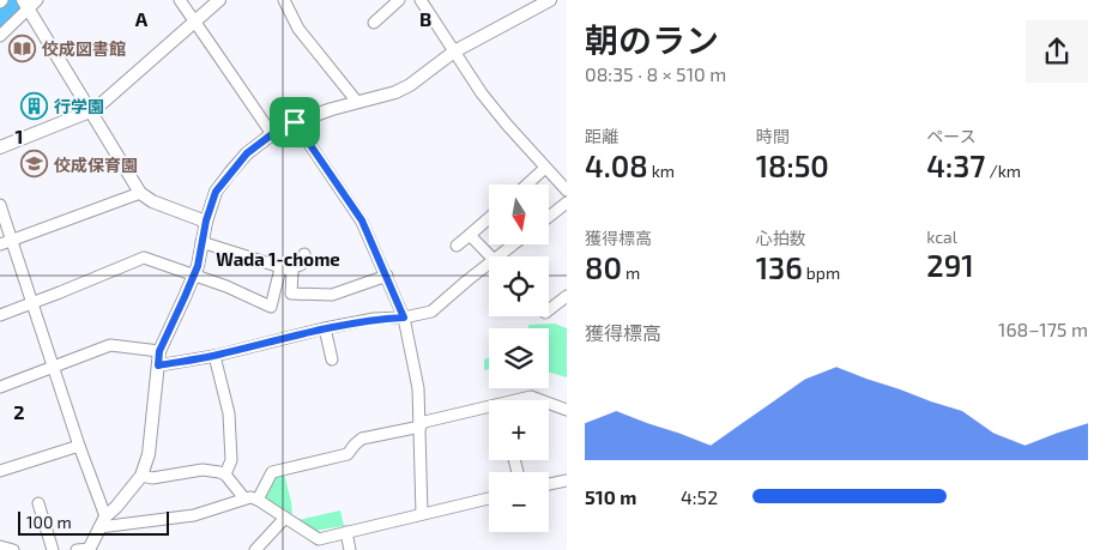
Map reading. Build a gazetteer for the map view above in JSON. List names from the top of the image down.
{
  "districts": ["Wada 1-chome"],
  "places": {
    "library": ["佼成図書館"],
    "building": ["行学園"],
    "school or university": ["佼成保育園"]
  },
  "scale_bar": "100 m",
  "north": "bottom",
  "page": {
    "heading": ["朝のラン", "08:35 · 8 × 510 m"],
    "stats": [
      ["距離", "4.08 km"],
      ["時間", "18:50"],
      ["ペース", "4:37 /km"],
      ["獲得標高", "80 m"],
      ["心拍数", "136 bpm"],
      ["kcal", "291"]
    ],
    "map_buttons": ["+", "−"],
    "chart": ["獲得標高", "168–175 m"],
    "list": [
      {
        "name": "510 m",
        "note": "4:52"
      }
    ],
    "scale": "100 m"
  },
  "grid": {
    "columns": ["A", "B"],
    "rows": ["1", "2"]
  }
}
